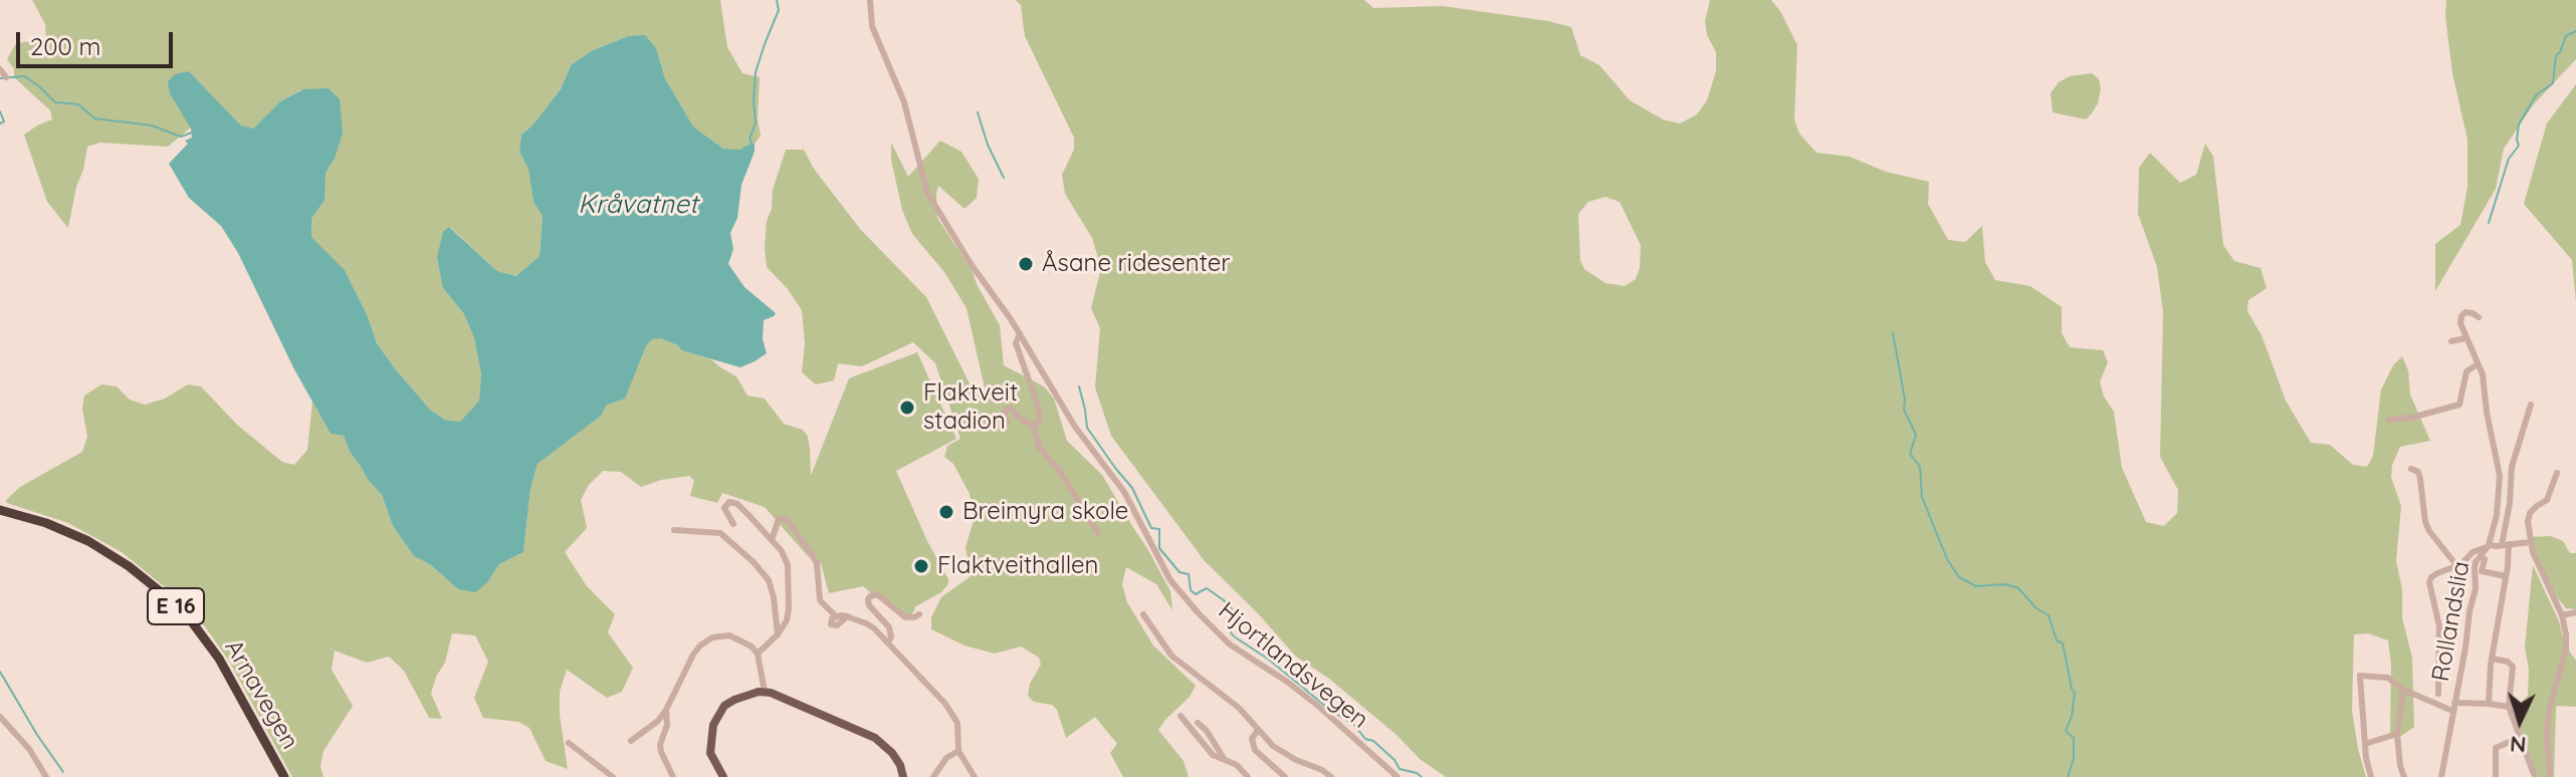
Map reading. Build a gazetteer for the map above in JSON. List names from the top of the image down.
{
  "streets": {
    "highway": ["E 16", "Arnavegen"],
    "street": ["Rollandslia", "Hjortlandsvegen"]
  },
  "water": ["Kråvatnet"],
  "places": [
    "Åsane ridesenter",
    "Flaktveit stadion",
    "Breimyra skole",
    "Flaktveithallen"
  ],
  "scale_bar": "200 m",
  "north": "bottom"
}
